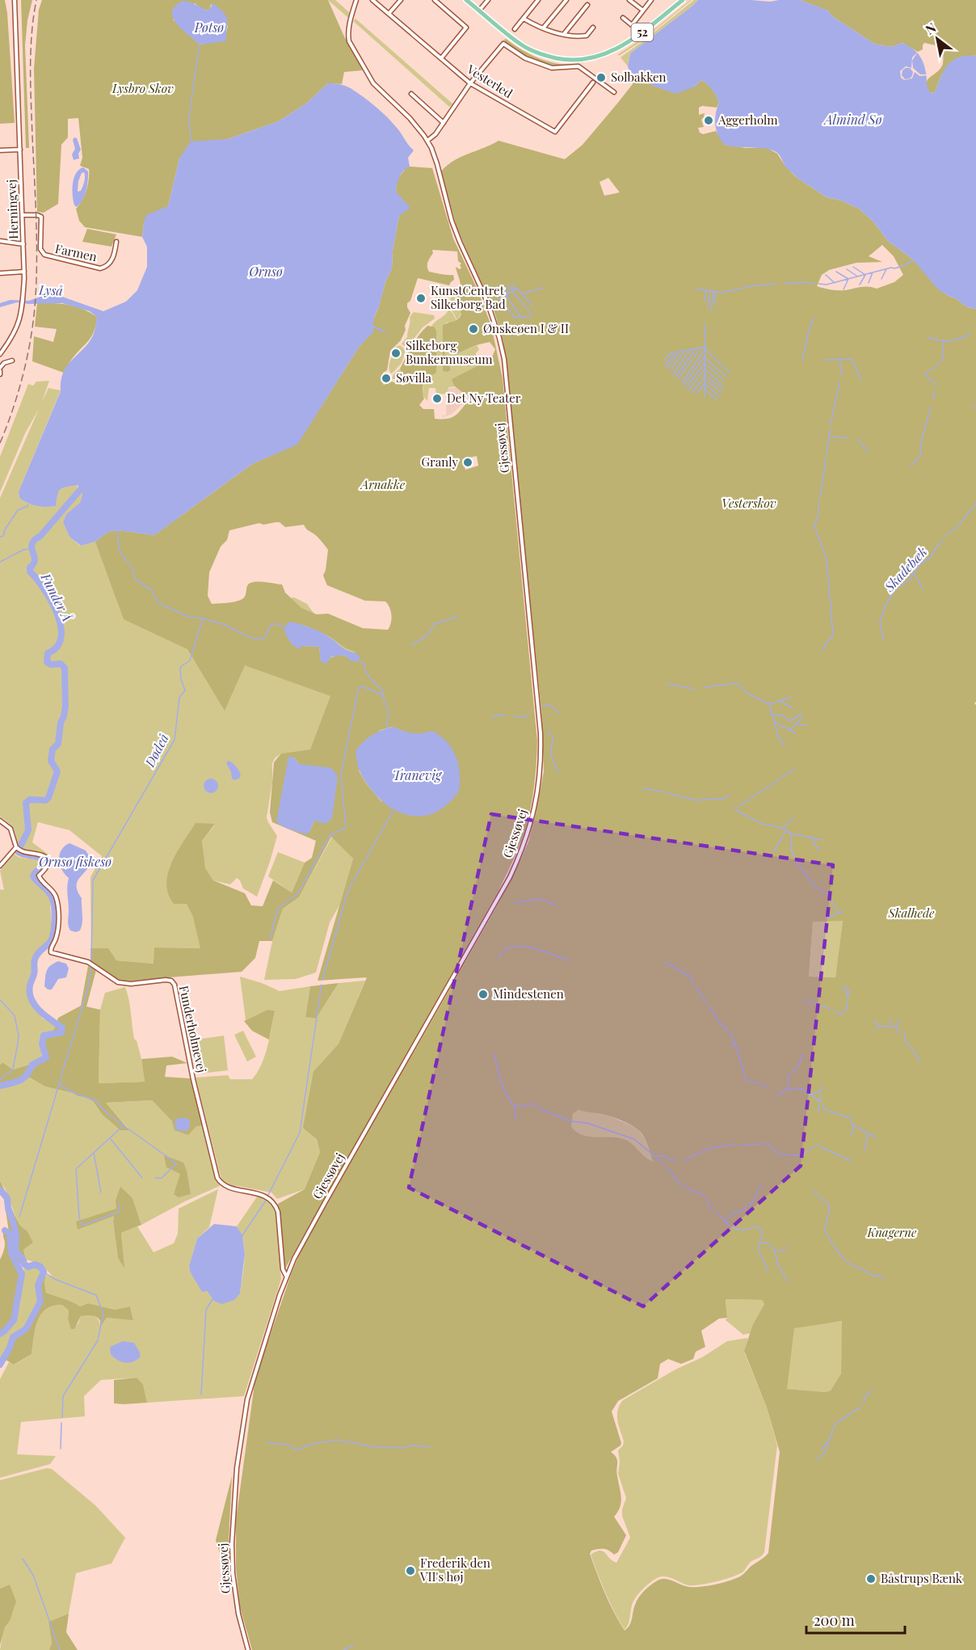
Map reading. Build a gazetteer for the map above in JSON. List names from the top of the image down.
{
  "streets": {
    "main road": ["52"],
    "street": [
      "Vesterled",
      "Herningvej",
      "Farmen",
      "Gjessøvej",
      "Funderholmevej"
    ]
  },
  "crossings": [
    ["Herningvej", "Farmen"],
    ["Gjessøvej", "Funderholmevej"]
  ],
  "water": [
    "Pøtsø",
    "Almind Sø",
    "Ørnsø",
    "Lyså",
    "Skadebæk",
    "Funder Å",
    "Dødeå",
    "Tranevig",
    "Ørnsø fiskesø"
  ],
  "parks": [
    "Lysbro Skov",
    "Arnakke",
    "Vesterskov",
    "Skalhede",
    "Knagerne"
  ],
  "places": [
    "Solbakken",
    "Aggerholm",
    "KunstCentret Silkeborg Bad",
    "Ønskeøen I & II",
    "Silkeborg Bunkermuseum",
    "Søvilla",
    "Det Ny Teater",
    "Granly",
    "Mindestenen",
    "Frederik den VII's høj",
    "Båstrups Bænk"
  ],
  "scale_bar": "200 m",
  "north": "top left"
}
